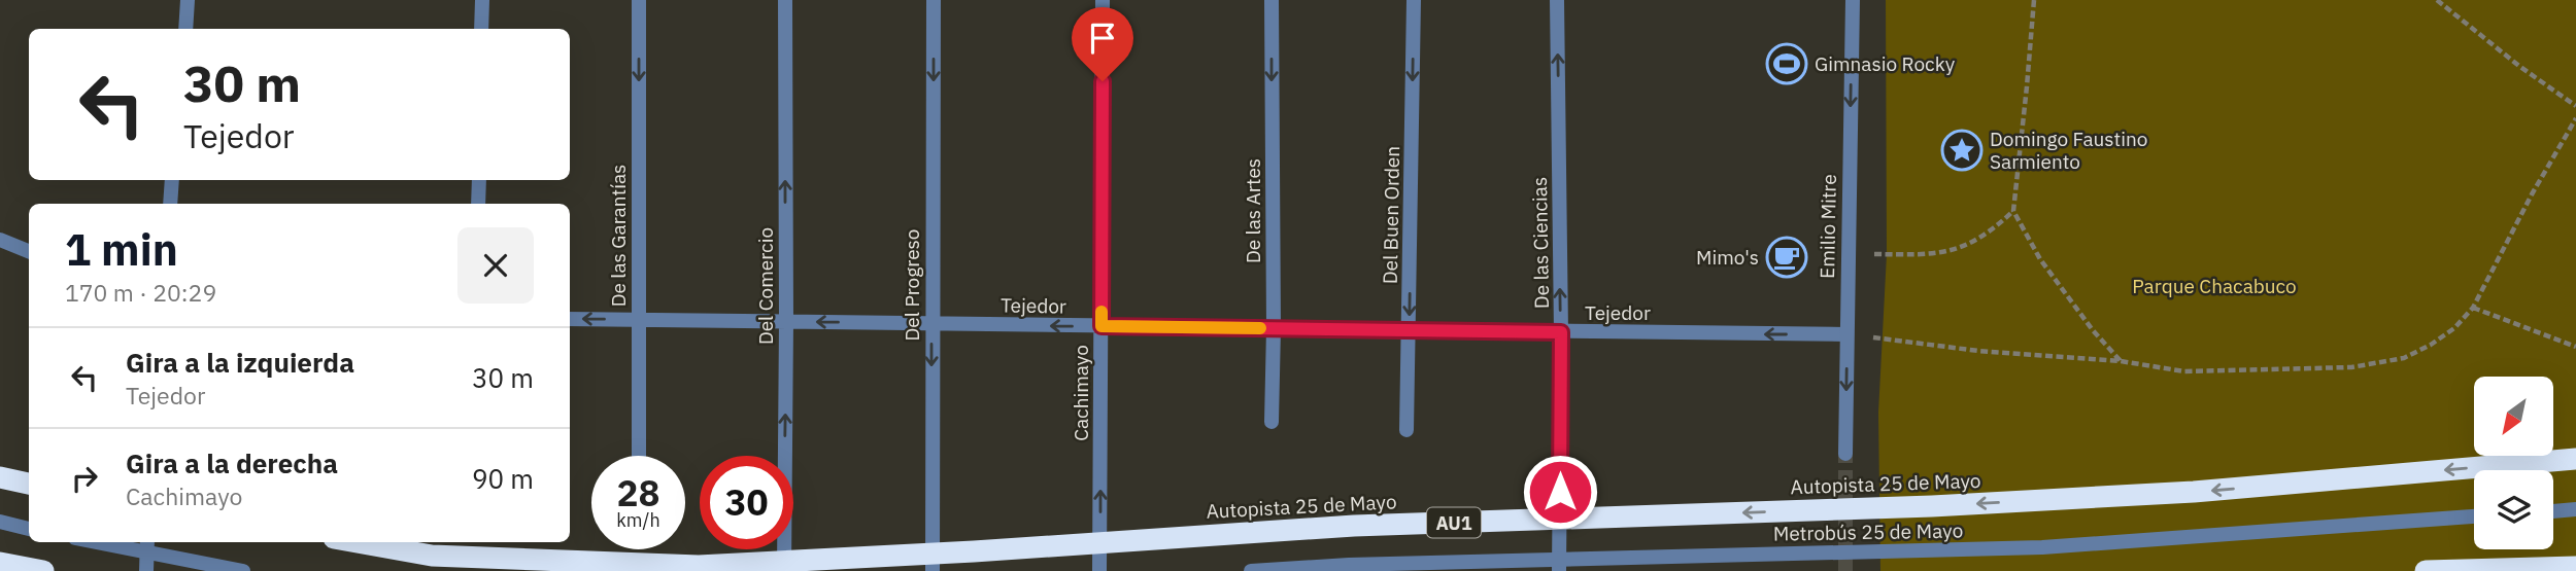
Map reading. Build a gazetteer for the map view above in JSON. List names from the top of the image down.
{
  "streets": {
    "highway": ["Autopista 25 de Mayo", "AU1"],
    "street": [
      "De las Artes",
      "Del Buen Orden",
      "Emilio Mitre",
      "De las Garantías",
      "De las Ciencias",
      "Del Progreso",
      "Del Comercio",
      "Tejedor",
      "Cachimayo",
      "Metrobús 25 de Mayo"
    ]
  },
  "crossings": [
    ["De las Artes", "Tejedor"],
    ["Del Buen Orden", "Tejedor"],
    ["Emilio Mitre", "Tejedor"],
    ["De las Garantías", "Tejedor"],
    ["De las Ciencias", "Tejedor"],
    ["Del Progreso", "Tejedor"],
    ["Del Comercio", "Tejedor"],
    ["Tejedor", "Cachimayo"]
  ],
  "one_way": [
    "De las Artes",
    "Del Buen Orden",
    "Emilio Mitre",
    "De las Garantías",
    "De las Ciencias",
    "Del Progreso",
    "Del Comercio",
    "Tejedor",
    "Cachimayo",
    "Autopista 25 de Mayo"
  ],
  "parks": ["Parque Chacabuco"],
  "places": {
    "sports": ["Gimnasio Rocky"],
    "place": ["Domingo Faustino Sarmiento"],
    "cafe": ["Mimo's"]
  },
  "north": "bottom left",
  "page": {
    "turn": ["30 m", "Tejedor"],
    "heading": ["1 min", "170 m · 20:29"],
    "list": [
      {
        "name": "Gira a la izquierda",
        "note": "Tejedor",
        "value": "30 m"
      },
      {
        "name": "Gira a la derecha",
        "note": "Cachimayo",
        "value": "90 m"
      }
    ],
    "speed": "28 km/h",
    "limit": "30"
  }
}
